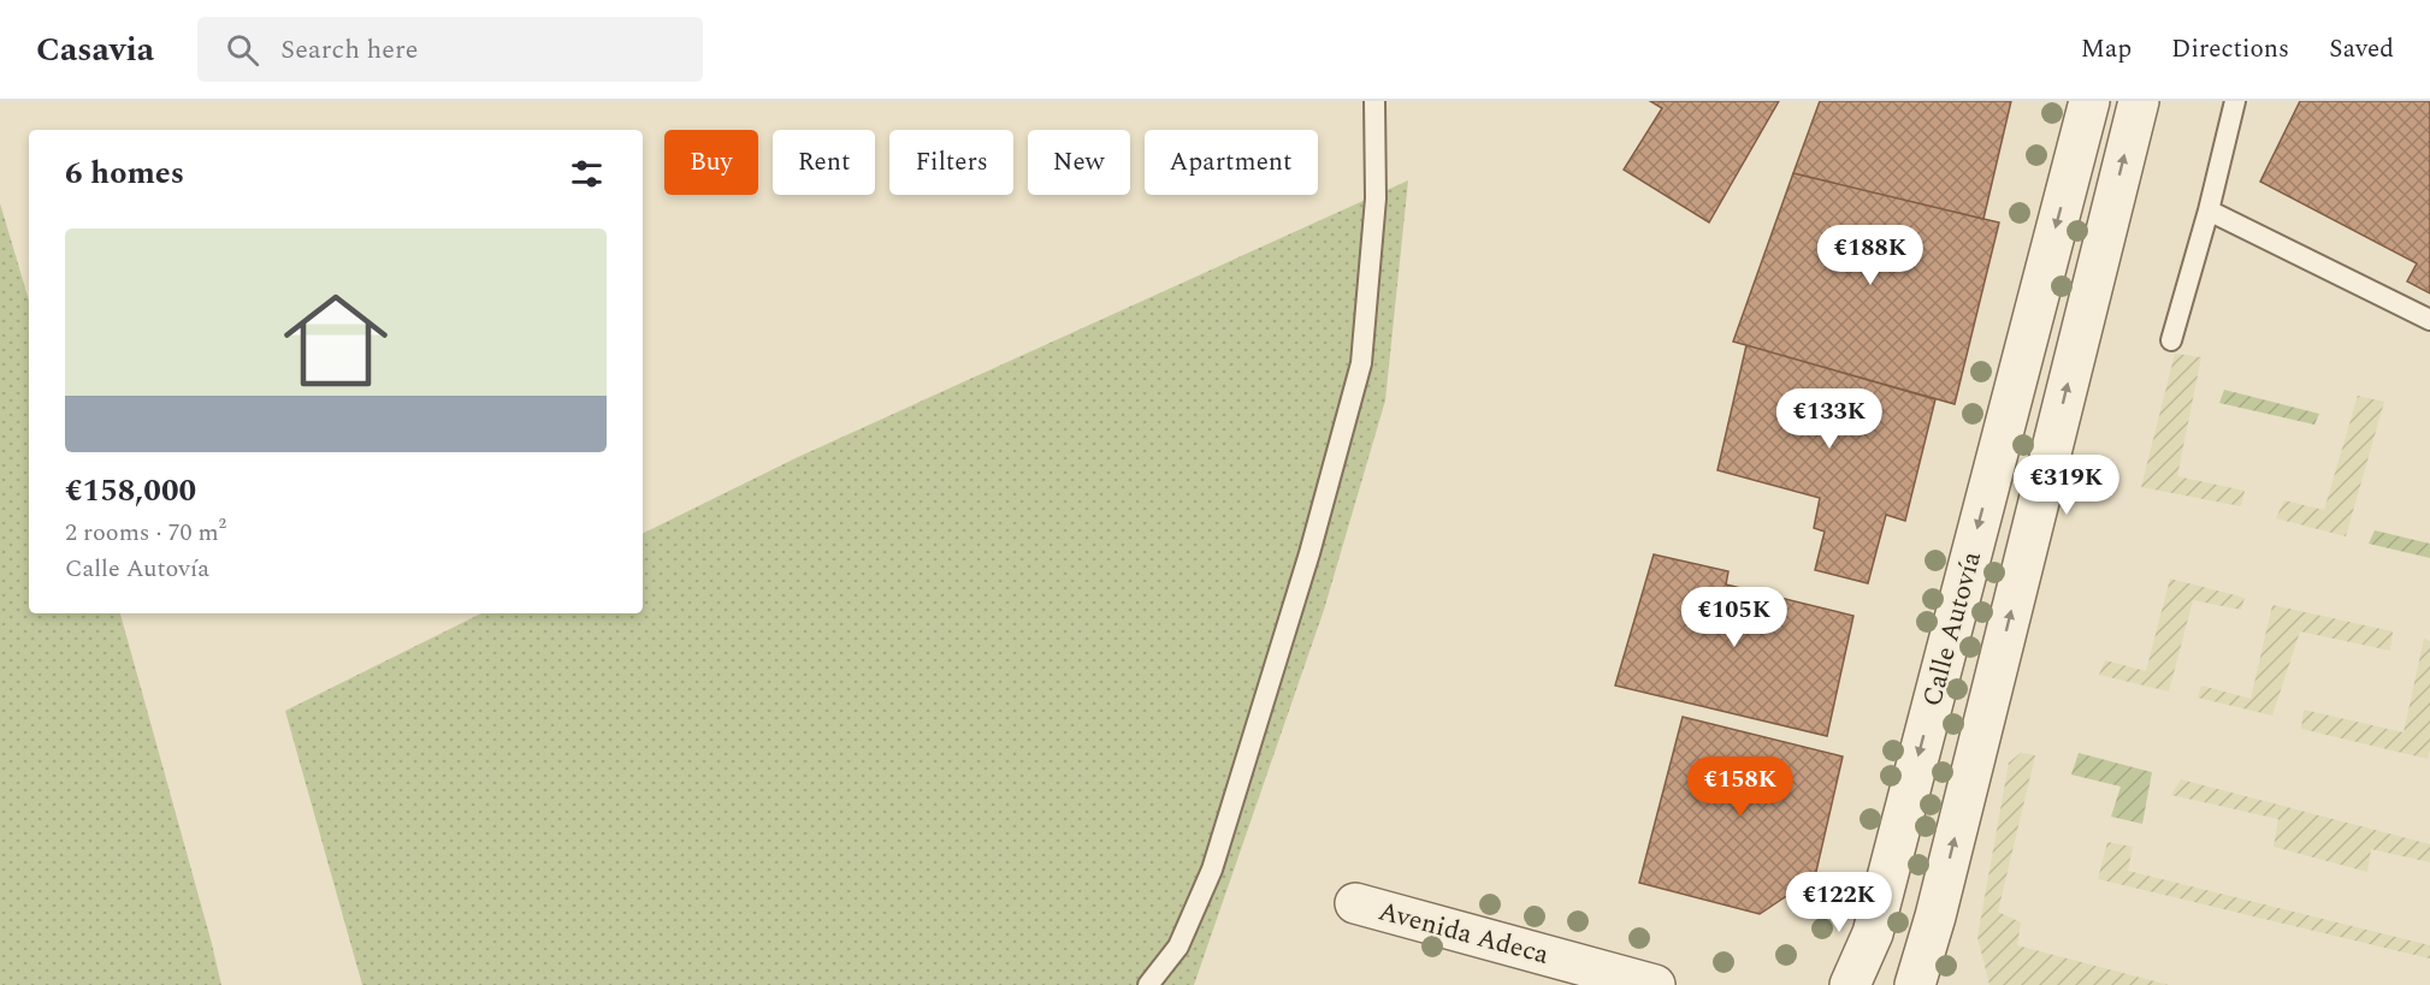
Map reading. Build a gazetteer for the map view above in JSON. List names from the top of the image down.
{
  "streets": {
    "street": ["Calle Autovía", "Avenida Adeca"]
  },
  "page": {
    "header": "Casavia",
    "search": "Search here",
    "nav": ["Map", "Directions", "Saved"],
    "chip": [
      "Buy",
      "Rent",
      "Filters",
      "New",
      "Apartment"
    ],
    "heading": "6 homes",
    "list": [
      {
        "name": "€158,000",
        "note": "2 rooms · 70 m² · Calle Autovía"
      }
    ],
    "price": [
      "€188K",
      "€133K",
      "€319K",
      "€105K",
      "€158K",
      "€122K"
    ]
  }
}
